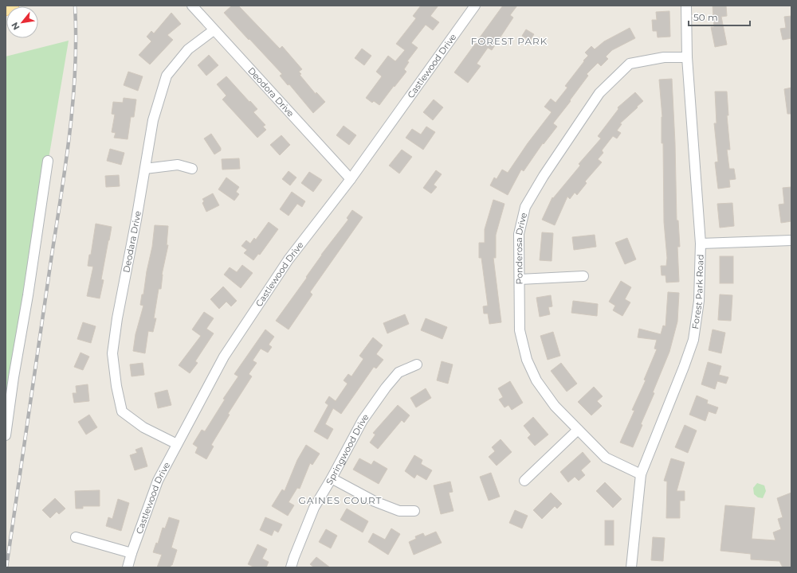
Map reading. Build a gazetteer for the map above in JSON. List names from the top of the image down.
{
  "streets": {
    "street": [
      "Castlewood Drive",
      "Deodora Drive",
      "Deodara Drive",
      "Ponderosa Drive",
      "Forest Park Road",
      "Springwood Drive"
    ]
  },
  "crossings": [
    ["Castlewood Drive", "Deodora Drive"],
    ["Castlewood Drive", "Deodara Drive"],
    ["Deodora Drive", "Deodara Drive"],
    ["Ponderosa Drive", "Forest Park Road"]
  ],
  "districts": ["FOREST PARK", "GAINES COURT"],
  "scale_bar": "50 m",
  "north": "bottom left"
}
